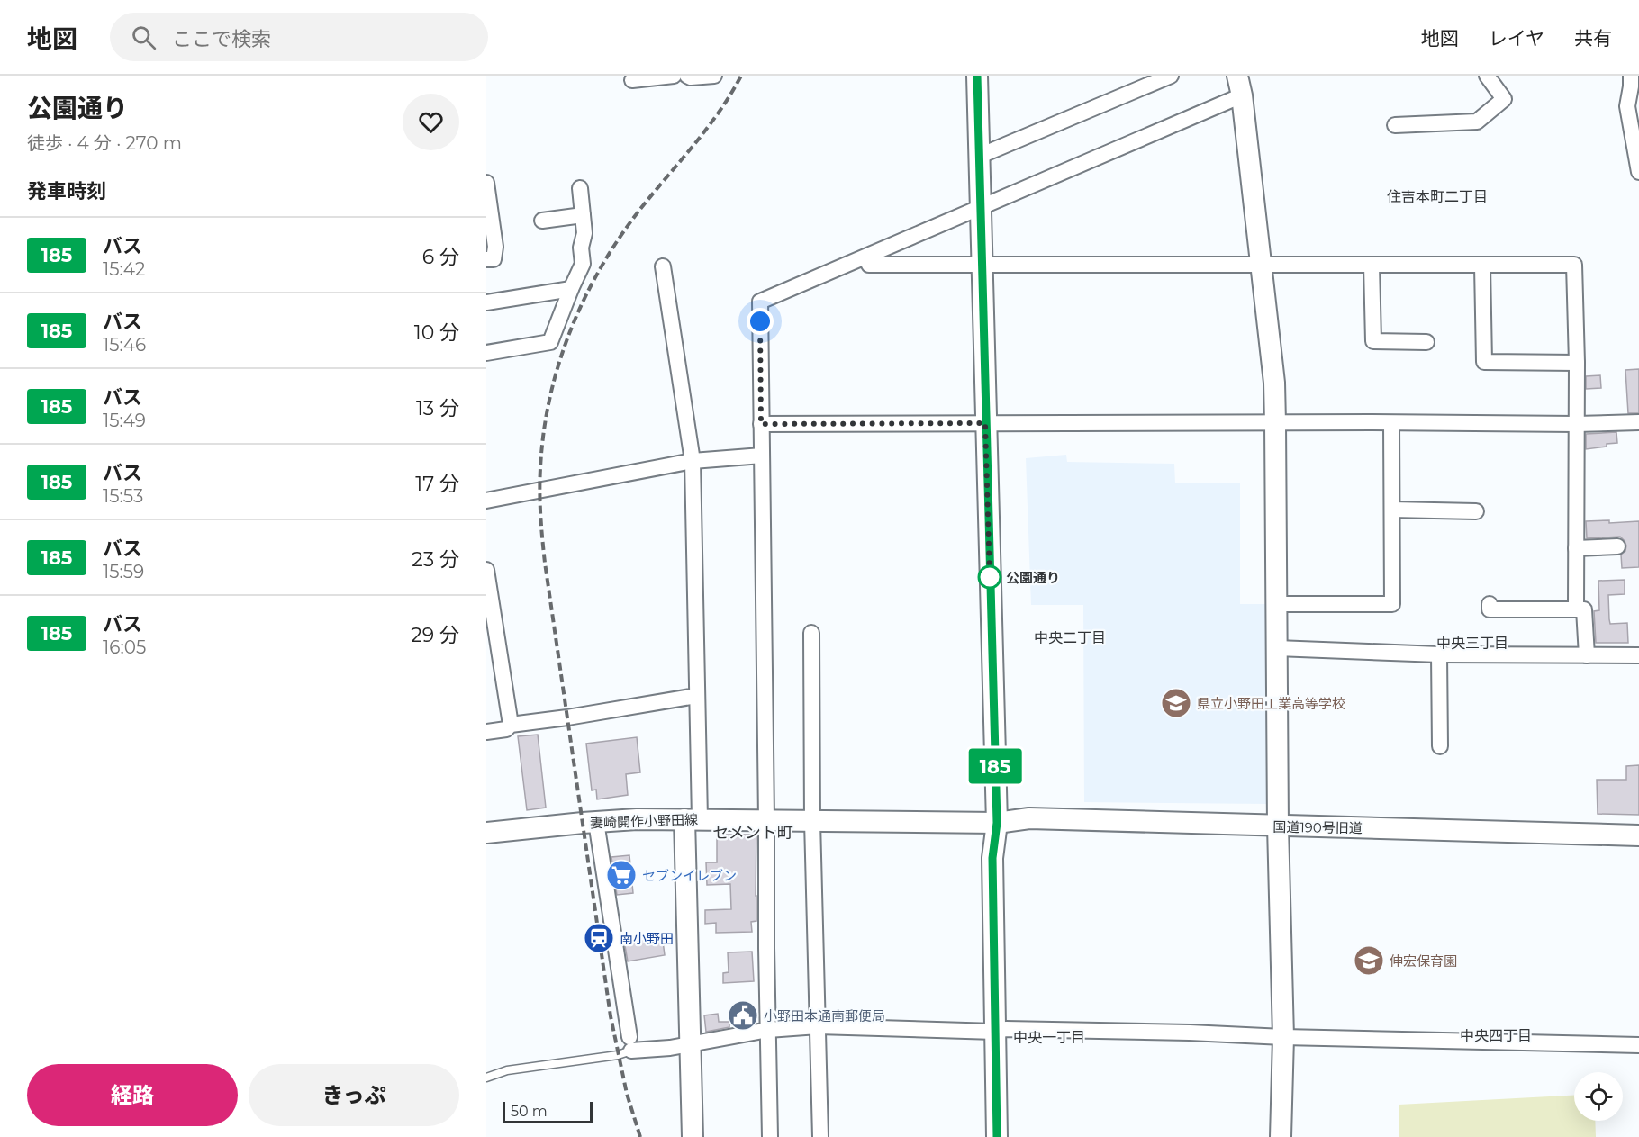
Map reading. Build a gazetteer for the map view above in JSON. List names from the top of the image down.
{
  "streets": {
    "street": ["妻崎開作小野田線", "国道190号旧道"]
  },
  "crossings": [
    ["妻崎開作小野田線", "国道190号旧道"]
  ],
  "districts": [
    "住吉本町二丁目",
    "中央二丁目",
    "中央三丁目",
    "セメント町",
    "中央四丁目",
    "中央一丁目"
  ],
  "places": {
    "other": ["公園通り"],
    "school or university": ["県立小野田工業高等学校", "伸宏保育園"],
    "supermarket": ["セブンイレブン"],
    "station": ["南小野田"],
    "public building": ["小野田本通南郵便局"]
  },
  "lines": ["bus line 185"],
  "scale_bar": "50 m",
  "page": {
    "header": "地図",
    "search": "ここで検索",
    "nav": ["地図", "レイヤ", "共有"],
    "heading": [
      ["公園通り", "徒歩 · 4 分 · 270 m"],
      "発車時刻"
    ],
    "on_map": "185",
    "list": [
      {
        "mark": "185",
        "name": "バス",
        "note": "15:42",
        "value": "6 分"
      },
      {
        "mark": "185",
        "name": "バス",
        "note": "15:46",
        "value": "10 分"
      },
      {
        "mark": "185",
        "name": "バス",
        "note": "15:49",
        "value": "13 分"
      },
      {
        "mark": "185",
        "name": "バス",
        "note": "15:53",
        "value": "17 分"
      },
      {
        "mark": "185",
        "name": "バス",
        "note": "15:59",
        "value": "23 分"
      },
      {
        "mark": "185",
        "name": "バス",
        "note": "16:05",
        "value": "29 分"
      }
    ],
    "buttons": ["経路", "きっぷ"],
    "scale": "50 m"
  }
}
